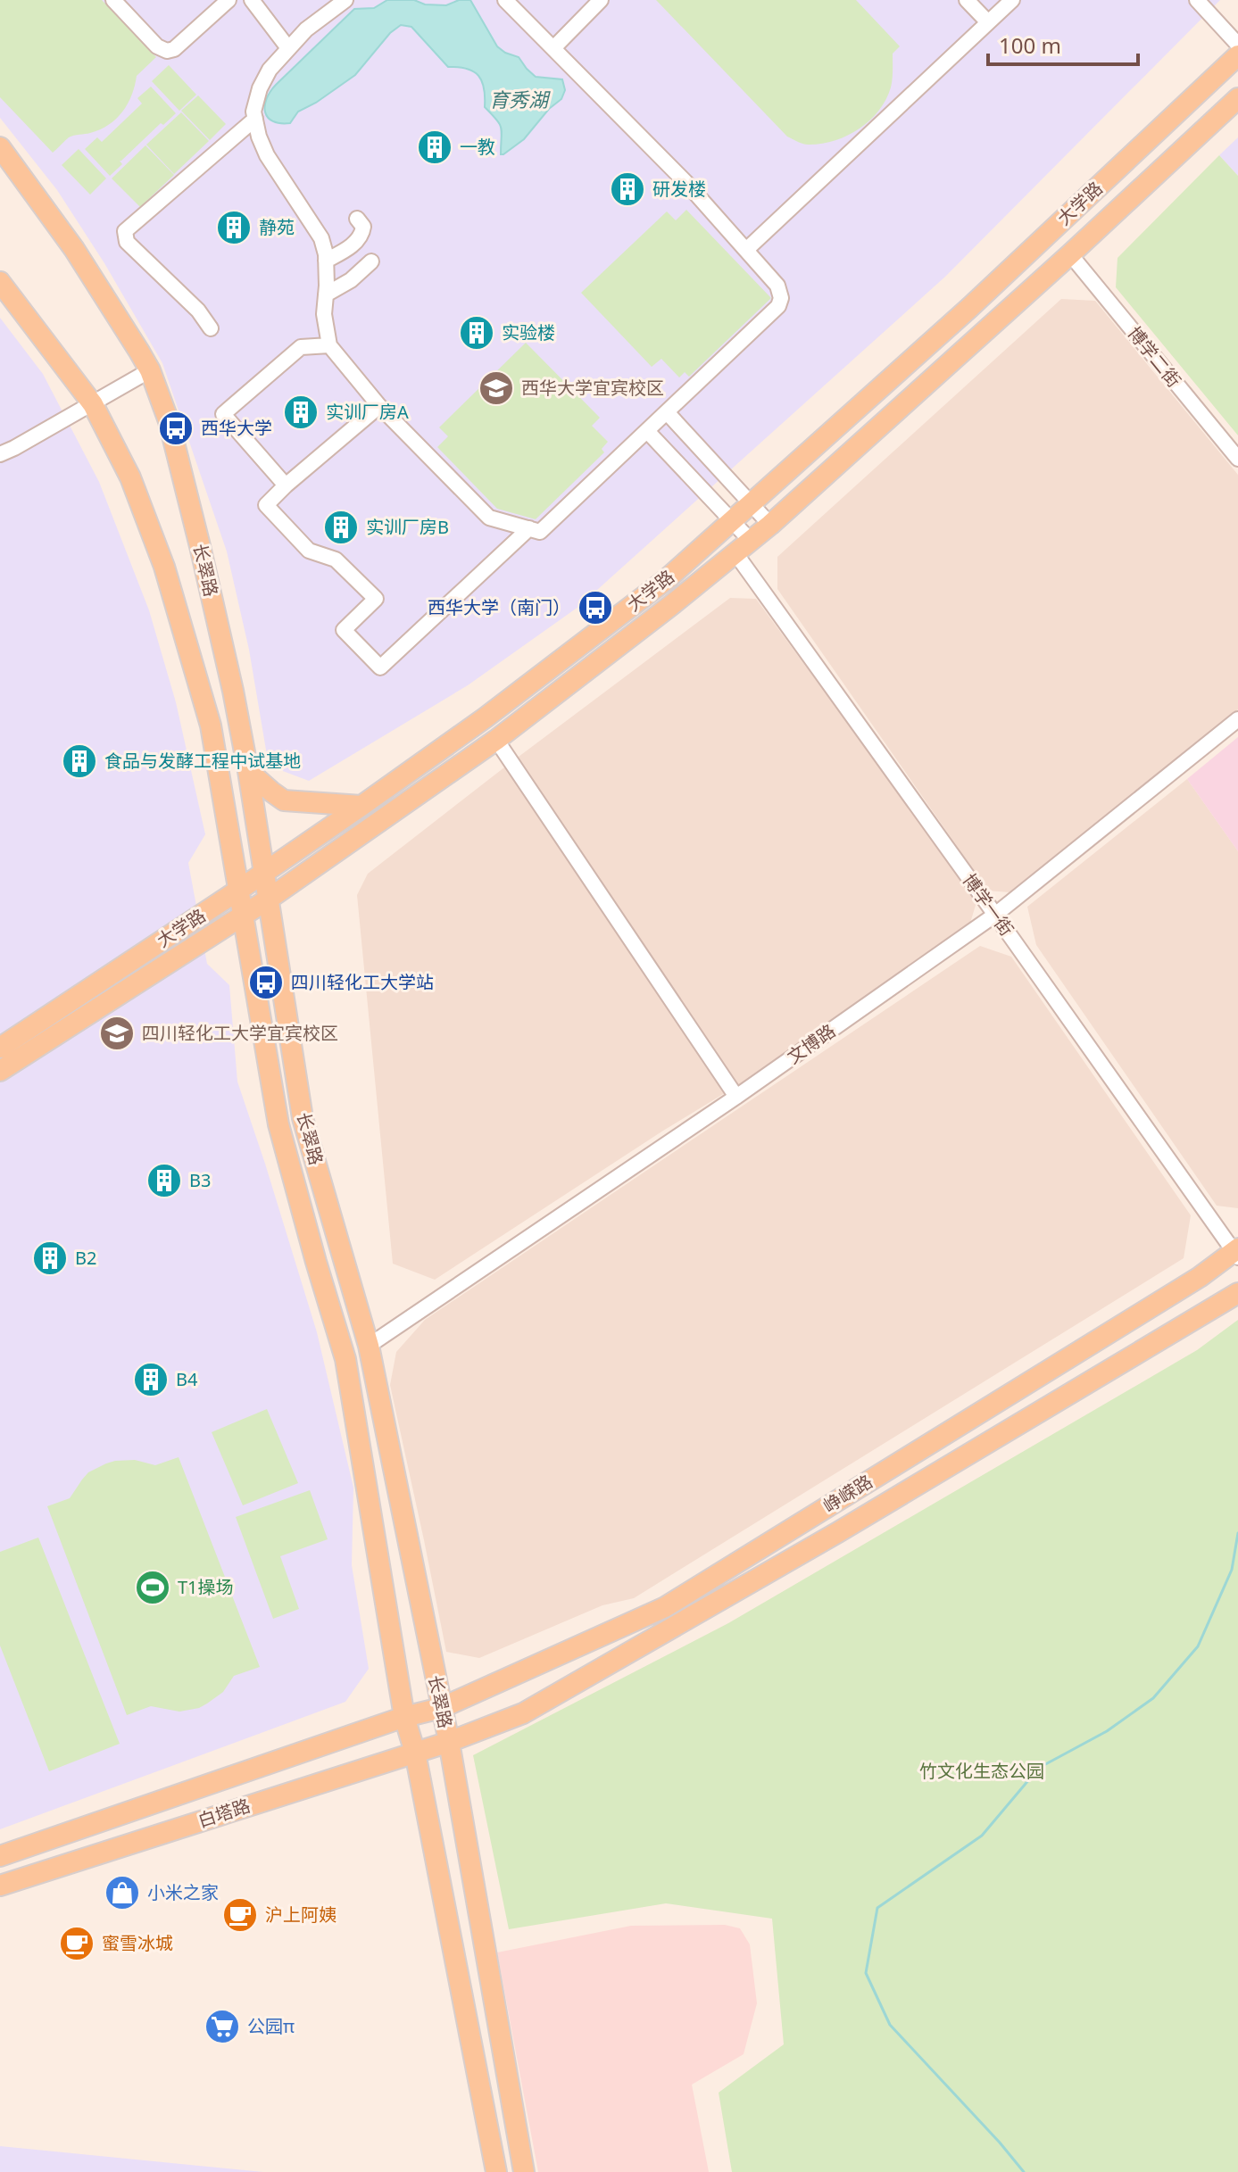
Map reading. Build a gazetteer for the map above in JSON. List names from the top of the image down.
{
  "streets": {
    "main road": [
      "大学路",
      "长翠路",
      "峥嵘路",
      "白塔路"
    ],
    "street": ["博学二街", "博学一街", "文博路"]
  },
  "crossings": [
    ["大学路", "博学二街"],
    ["大学路", "长翠路"],
    ["大学路", "博学一街"],
    ["长翠路", "文博路"],
    ["长翠路", "峥嵘路"],
    ["长翠路", "白塔路"],
    ["博学一街", "文博路"],
    ["博学一街", "峥嵘路"],
    ["峥嵘路", "白塔路"]
  ],
  "water": ["育秀湖"],
  "parks": ["竹文化生态公园"],
  "places": {
    "building": [
      "一教",
      "研发楼",
      "静苑",
      "实验楼",
      "实训厂房A",
      "实训厂房B",
      "食品与发酵工程中试基地",
      "B3",
      "B2",
      "B4"
    ],
    "school or university": ["西华大学宜宾校区", "四川轻化工大学宜宾校区"],
    "bus stop": ["西华大学", "西华大学（南门）", "四川轻化工大学站"],
    "sports": ["T1操场"],
    "shop": ["小米之家"],
    "cafe": ["沪上阿姨", "蜜雪冰城"],
    "supermarket": ["公园π"]
  },
  "scale_bar": "100 m"
}
